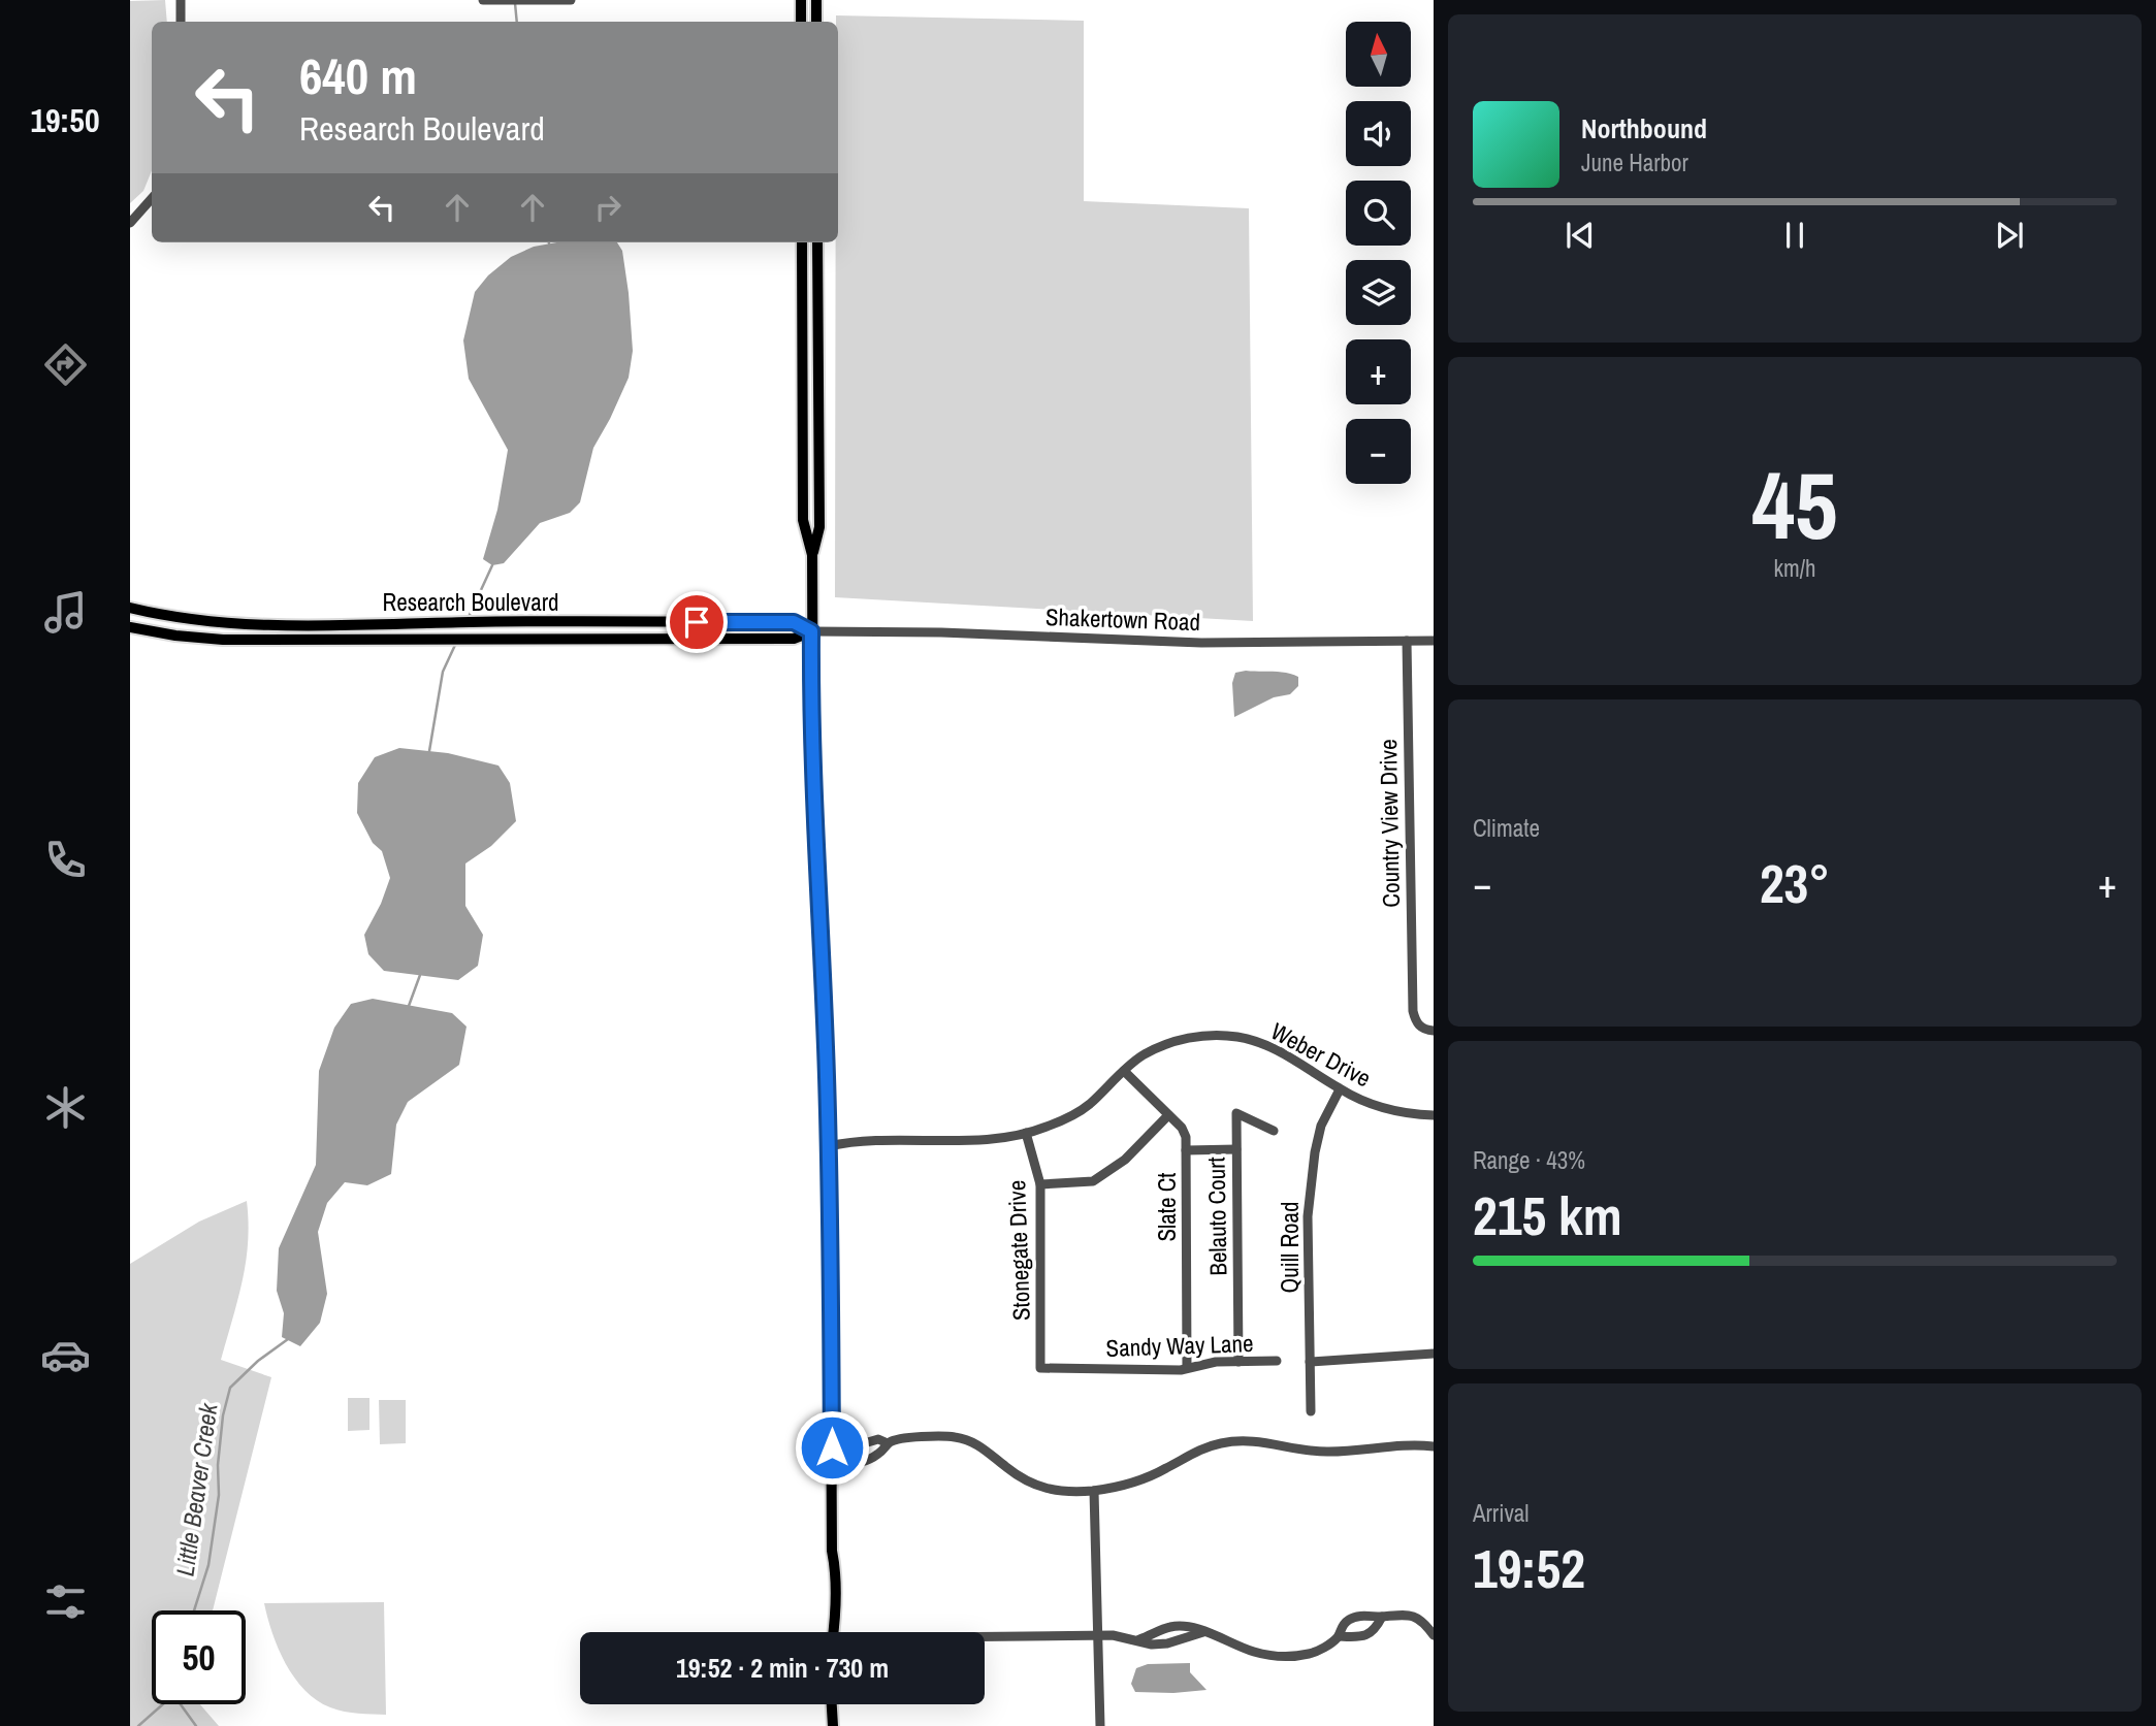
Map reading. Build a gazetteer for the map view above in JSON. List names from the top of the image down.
{
  "streets": {
    "main road": ["Research Boulevard"],
    "street": [
      "Shakertown Road",
      "Country View Drive",
      "Weber Drive",
      "Slate Ct",
      "Belauto Court",
      "Quill Road",
      "Stonegate Drive",
      "Sandy Way Lane"
    ]
  },
  "crossings": [
    ["Research Boulevard", "Shakertown Road"],
    ["Shakertown Road", "Country View Drive"],
    ["Weber Drive", "Slate Ct"],
    ["Weber Drive", "Quill Road"],
    ["Weber Drive", "Stonegate Drive"],
    ["Slate Ct", "Sandy Way Lane"],
    ["Belauto Court", "Sandy Way Lane"],
    ["Stonegate Drive", "Sandy Way Lane"]
  ],
  "water": ["Little Beaver Creek"],
  "north": "top",
  "page": {
    "tabs": "19:50",
    "map_buttons": ["+", "−"],
    "turn": ["640 m", "Research Boulevard"],
    "song": ["Northbound", "June Harbor"],
    "tile": [
      ["45", "km/h"],
      "Climate",
      ["Range · 43%", "215 km"],
      ["Arrival", "19:52"]
    ],
    "heat": ["−", "23°", "+"],
    "limit": "50",
    "trip": "19:52 · 2 min · 730 m"
  }
}
